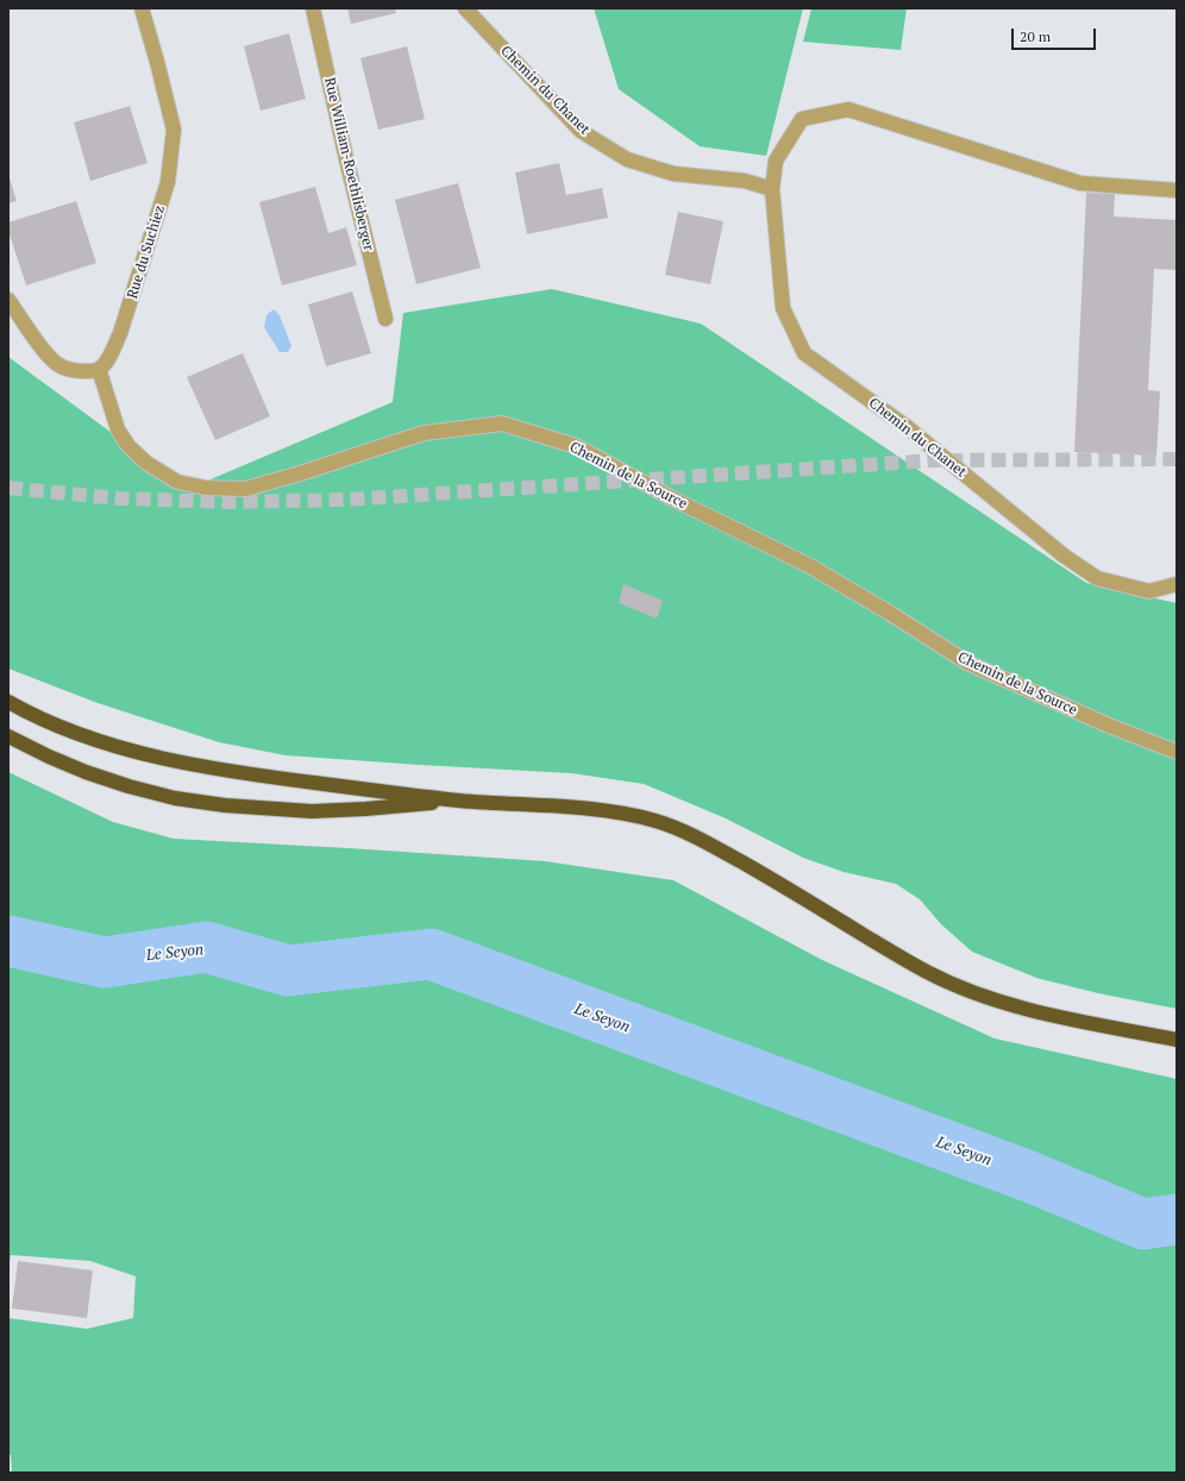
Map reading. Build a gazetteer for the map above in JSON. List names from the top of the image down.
{
  "streets": {
    "street": [
      "Chemin du Chanet",
      "Rue William-Roethlisberger",
      "Rue du Suchiez",
      "Chemin de la Source"
    ]
  },
  "crossings": [
    ["Rue du Suchiez", "Chemin de la Source"]
  ],
  "water": ["Le Seyon"],
  "scale_bar": "20 m"
}
